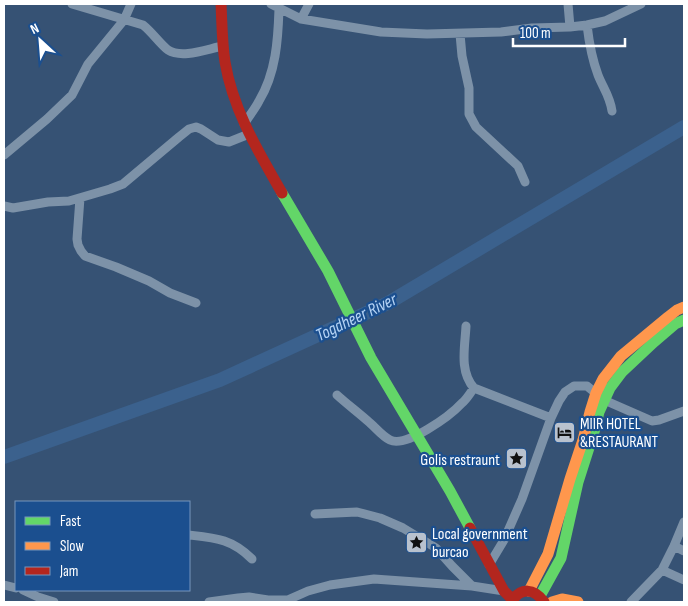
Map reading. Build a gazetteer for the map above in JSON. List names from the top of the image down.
{
  "water": ["Togdheer River"],
  "places": {
    "hotel": ["MIIR HOTEL &RESTAURANT"],
    "place": ["Golis restraunt", "Local government burcao"]
  },
  "legend": ["Fast", "Slow", "Jam"],
  "scale_bar": "100 m",
  "north": "top left"
}
